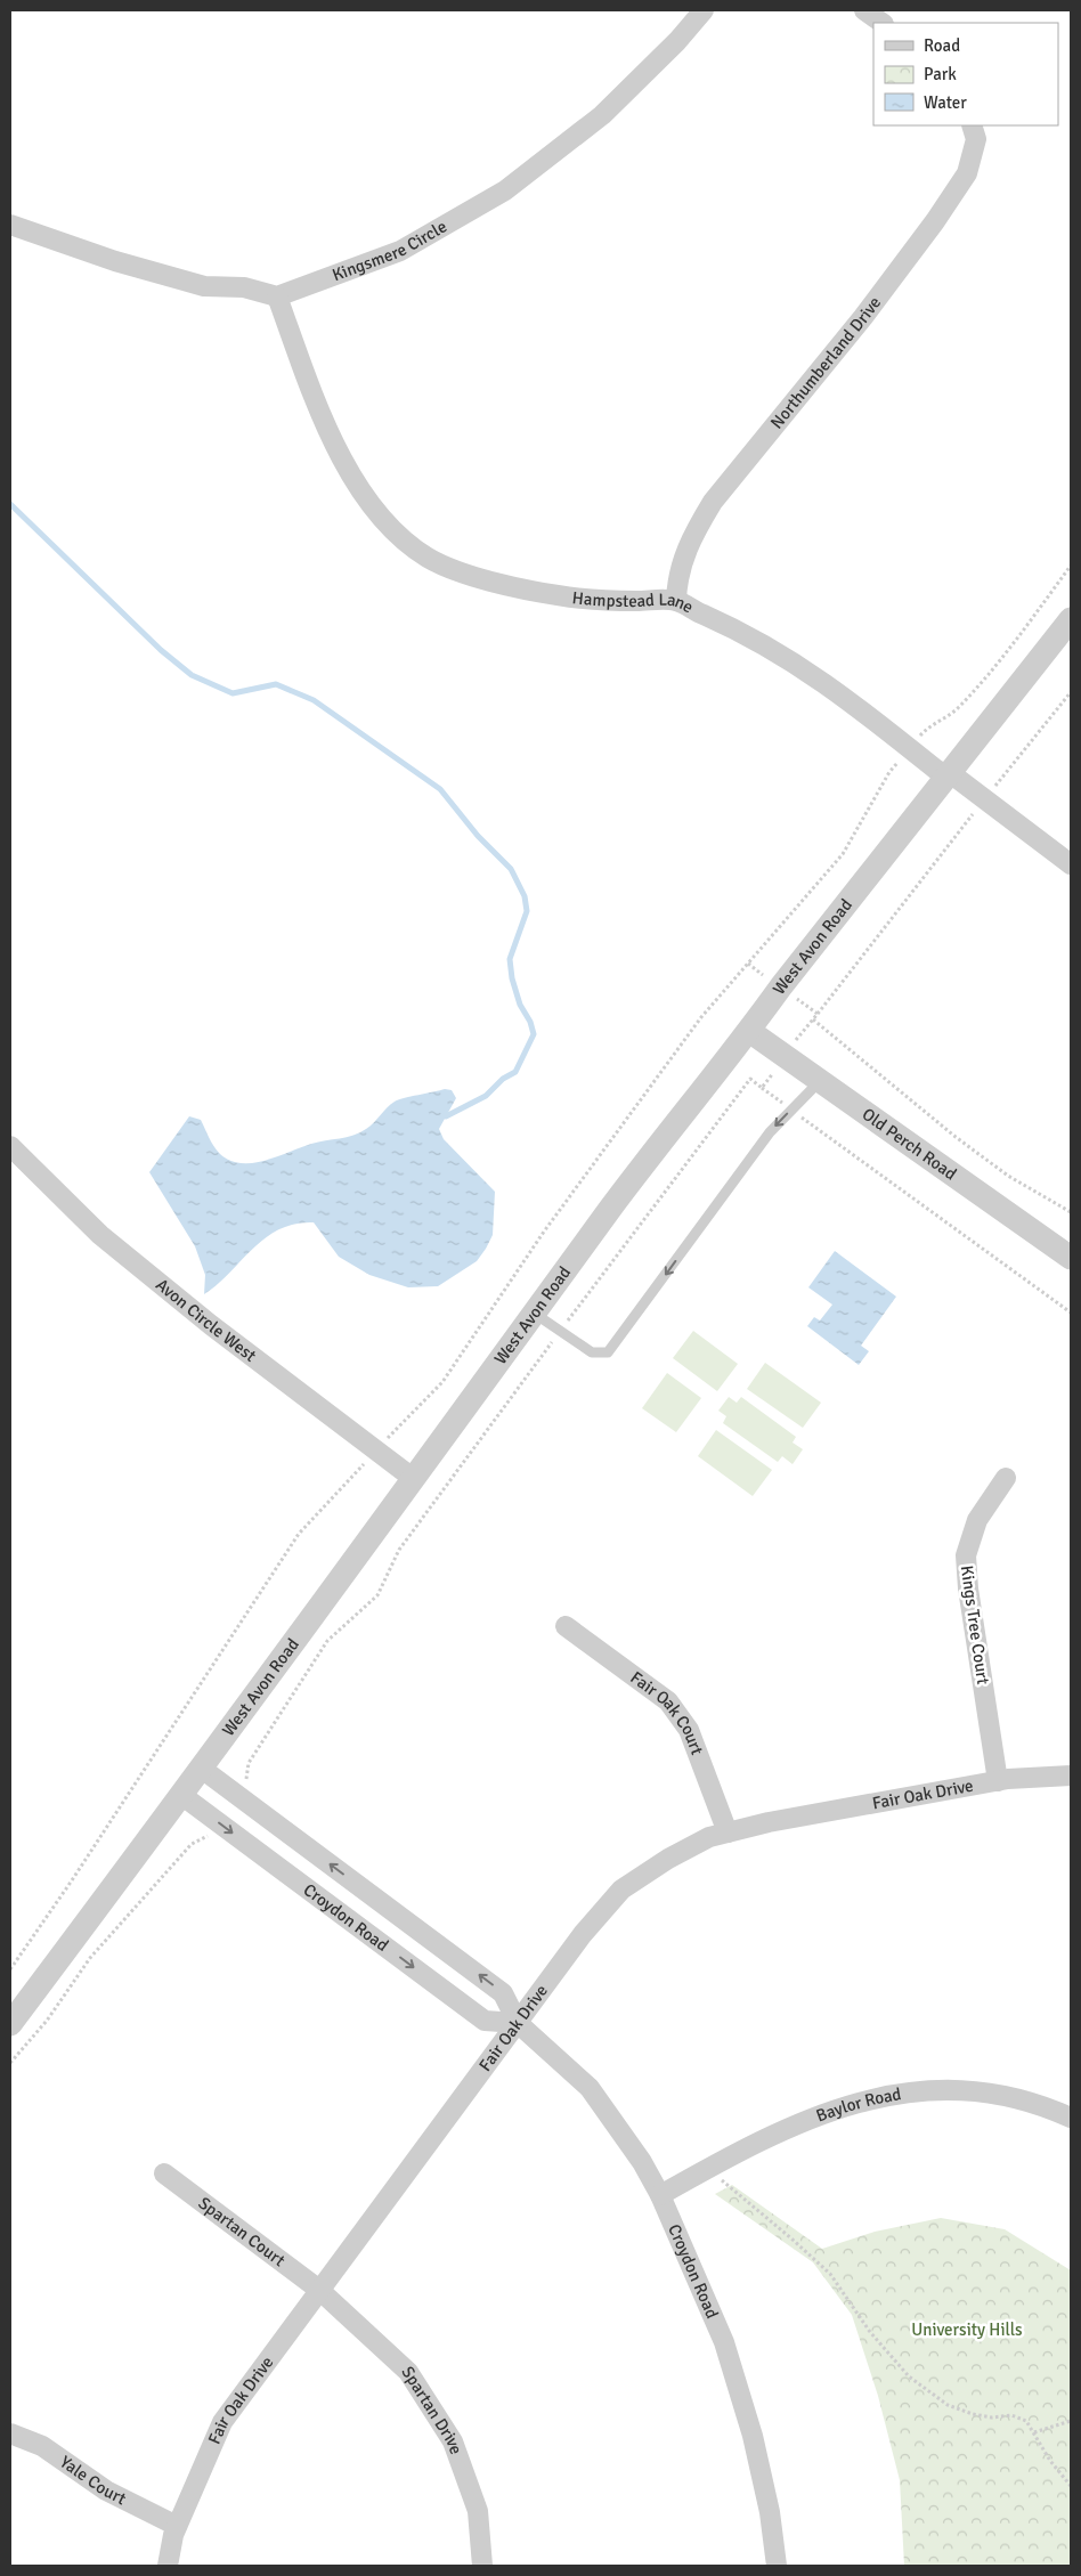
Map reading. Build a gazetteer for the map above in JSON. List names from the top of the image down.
{
  "streets": {
    "street": [
      "Kingsmere Circle",
      "Northumberland Drive",
      "Hampstead Lane",
      "West Avon Road",
      "Old Perch Road",
      "Avon Circle West",
      "Kings Tree Court",
      "Fair Oak Court",
      "Fair Oak Drive",
      "Croydon Road",
      "Baylor Road",
      "Spartan Court",
      "Spartan Drive",
      "Yale Court"
    ]
  },
  "crossings": [
    ["Kingsmere Circle", "Hampstead Lane"],
    ["Northumberland Drive", "Hampstead Lane"],
    ["Hampstead Lane", "West Avon Road"],
    ["West Avon Road", "Old Perch Road"],
    ["West Avon Road", "Avon Circle West"],
    ["West Avon Road", "Croydon Road"],
    ["Kings Tree Court", "Fair Oak Drive"],
    ["Fair Oak Court", "Fair Oak Drive"],
    ["Fair Oak Drive", "Croydon Road"],
    ["Fair Oak Drive", "Spartan Court"],
    ["Fair Oak Drive", "Spartan Drive"],
    ["Fair Oak Drive", "Yale Court"],
    ["Croydon Road", "Baylor Road"],
    ["Spartan Court", "Spartan Drive"]
  ],
  "parks": ["University Hills"],
  "legend": ["Road", "Park", "Water"]
}
